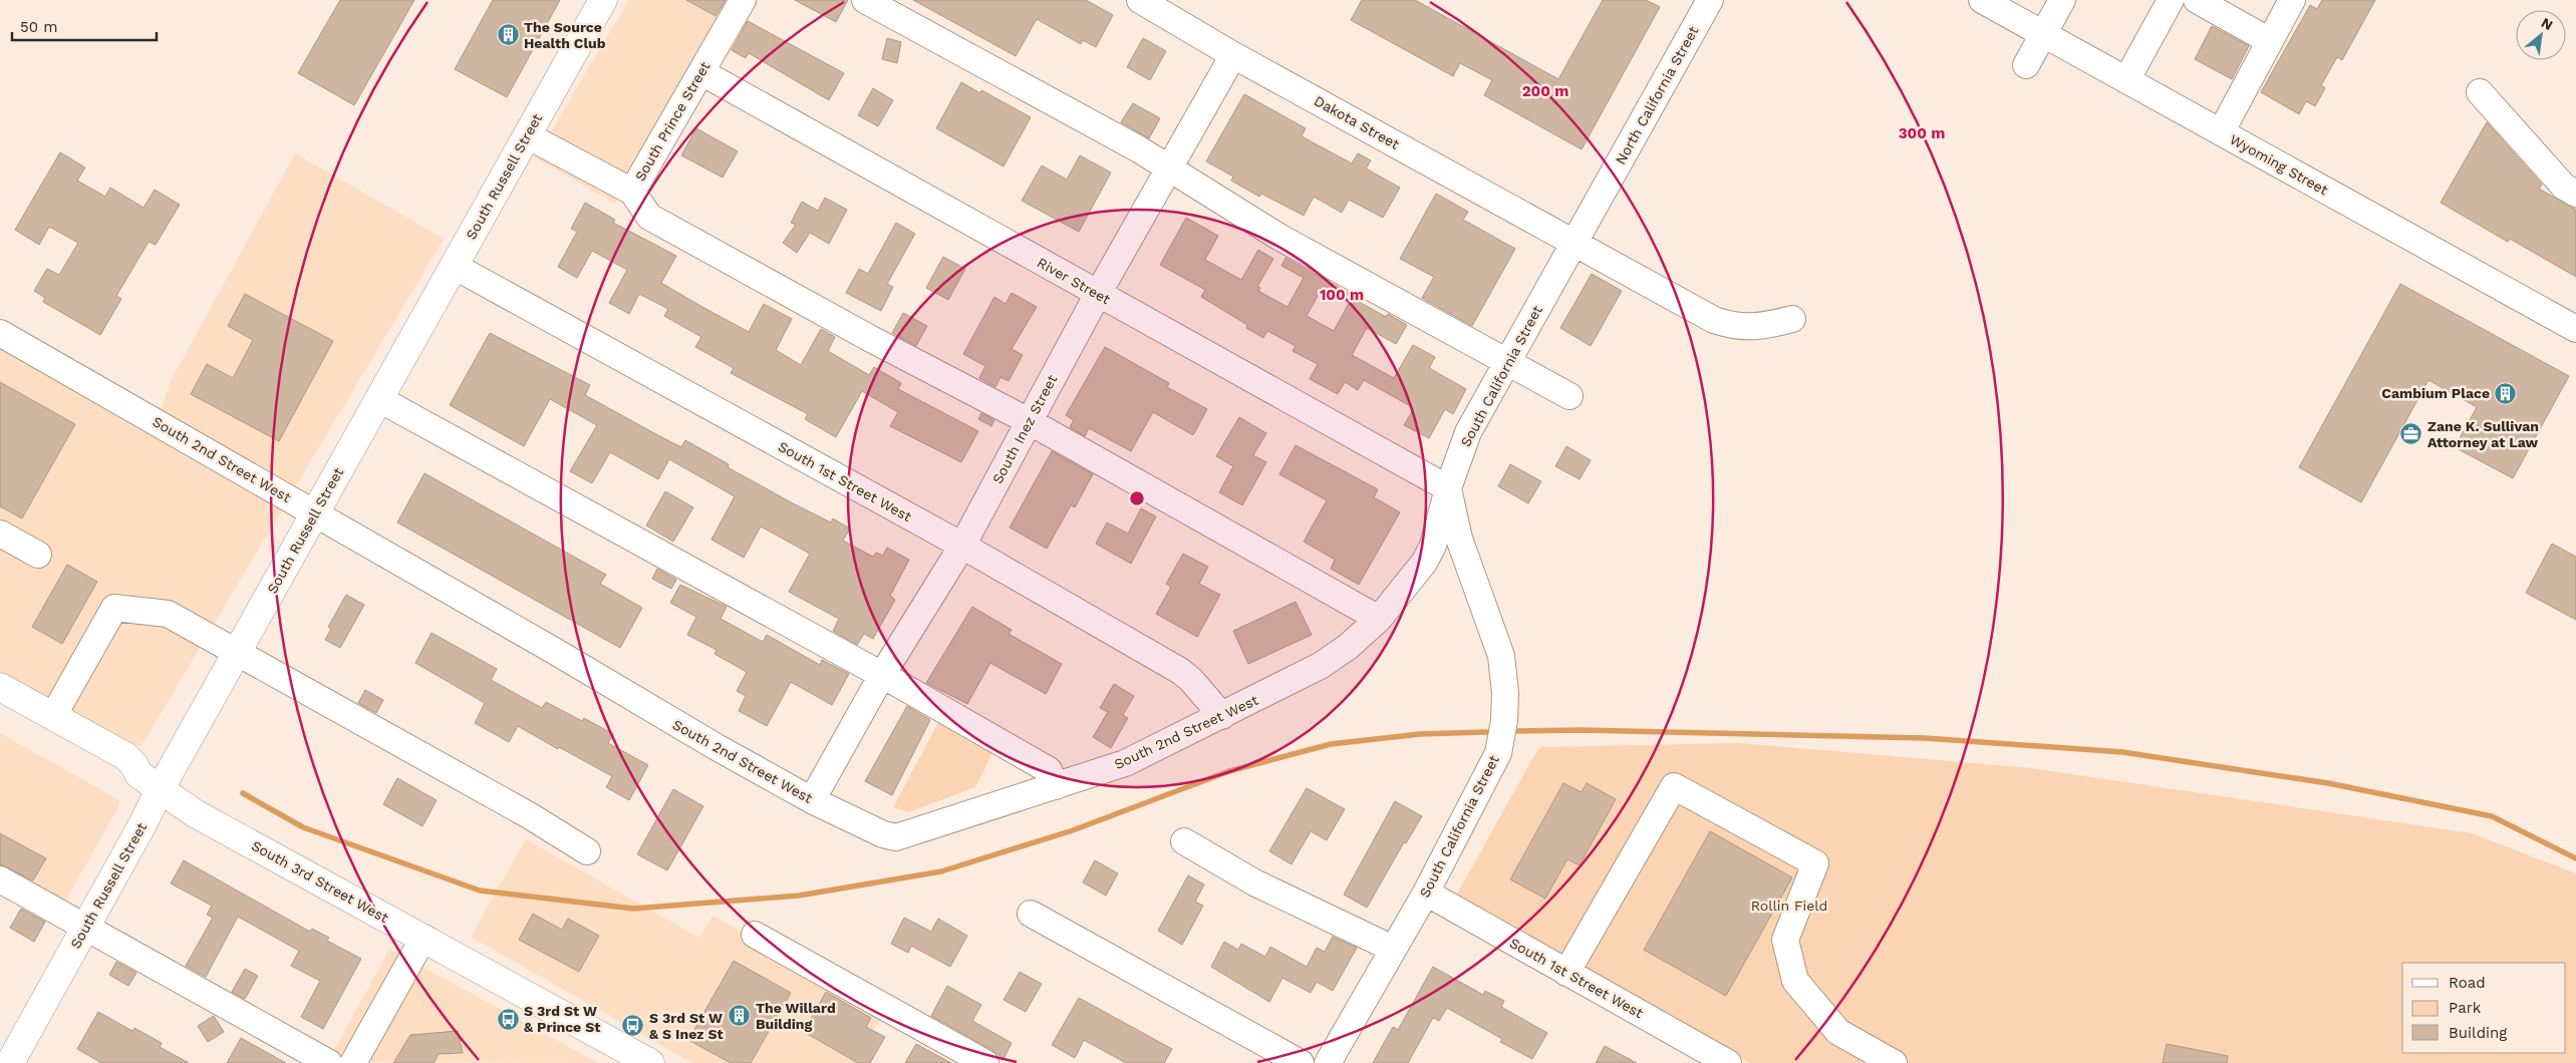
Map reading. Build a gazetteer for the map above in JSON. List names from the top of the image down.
{
  "streets": {
    "main road": ["South Russell Street", "South 3rd Street West"],
    "street": [
      "North California Street",
      "South Prince Street",
      "Dakota Street",
      "Wyoming Street",
      "River Street",
      "South California Street",
      "South Inez Street",
      "South 2nd Street West",
      "South 1st Street West"
    ]
  },
  "crossings": [
    ["North California Street", "South California Street"],
    ["South Prince Street", "South Russell Street"],
    ["South Prince Street", "River Street"],
    ["Dakota Street", "South California Street"],
    ["Dakota Street", "South Inez Street"],
    ["South Russell Street", "South 2nd Street West"],
    ["South Russell Street", "South 1st Street West"],
    ["South Russell Street", "South 3rd Street West"],
    ["River Street", "South California Street"],
    ["River Street", "South Inez Street"],
    ["River Street", "South 2nd Street West"],
    ["South California Street", "South 2nd Street West"],
    ["South California Street", "South 1st Street West"],
    ["South Inez Street", "South 2nd Street West"],
    ["South Inez Street", "South 1st Street West"],
    ["South 2nd Street West", "South 1st Street West"]
  ],
  "parks": ["Rollin Field"],
  "places": {
    "building": ["The Source Health Club", "Cambium Place", "The Willard Building"],
    "office": ["Zane K. Sullivan Attorney at Law"],
    "bus stop": ["S 3rd St W & Prince St", "S 3rd St W & S Inez St"]
  },
  "legend": ["Road", "Park", "Building"],
  "scale_bar": "50 m",
  "north": "top right",
  "rings": ["200 m", "300 m", "100 m"]
}
